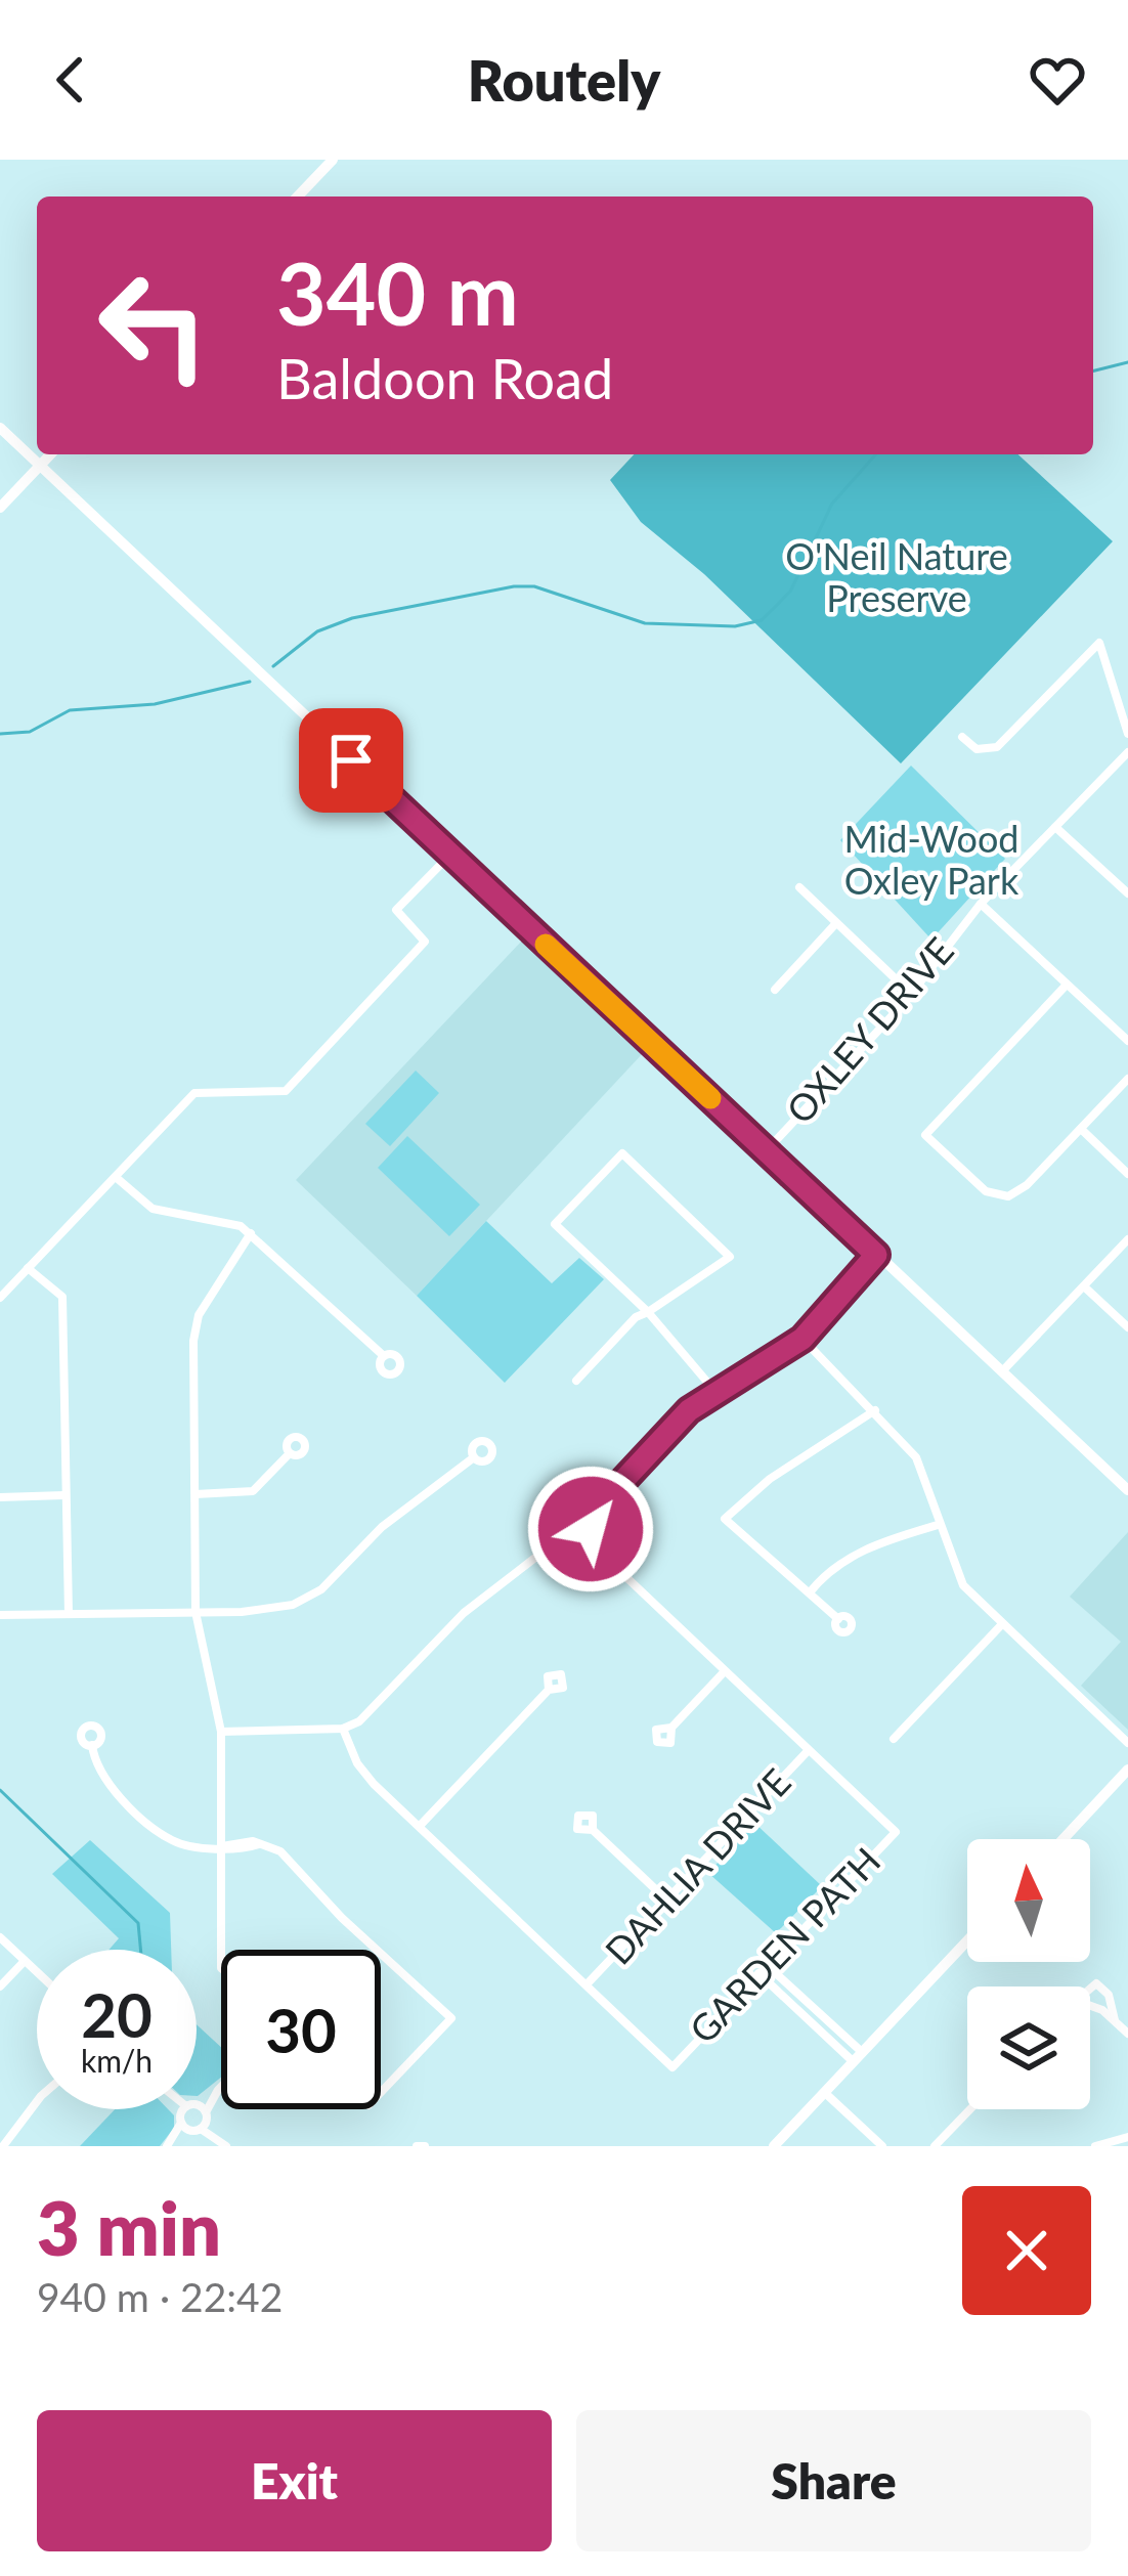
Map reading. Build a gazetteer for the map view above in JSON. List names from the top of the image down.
{
  "streets": {
    "street": ["OXLEY DRIVE", "DAHLIA DRIVE", "GARDEN PATH"]
  },
  "crossings": [
    ["DAHLIA DRIVE", "GARDEN PATH"]
  ],
  "parks": ["O'Neil Nature Preserve", "Mid-Wood Oxley Park"],
  "north": "top",
  "page": {
    "header": "Routely",
    "turn": ["340 m", "Baldoon Road"],
    "speed": "20 km/h",
    "limit": "30",
    "heading": ["3 min", "940 m · 22:42"],
    "buttons": ["Exit", "Share"]
  }
}
